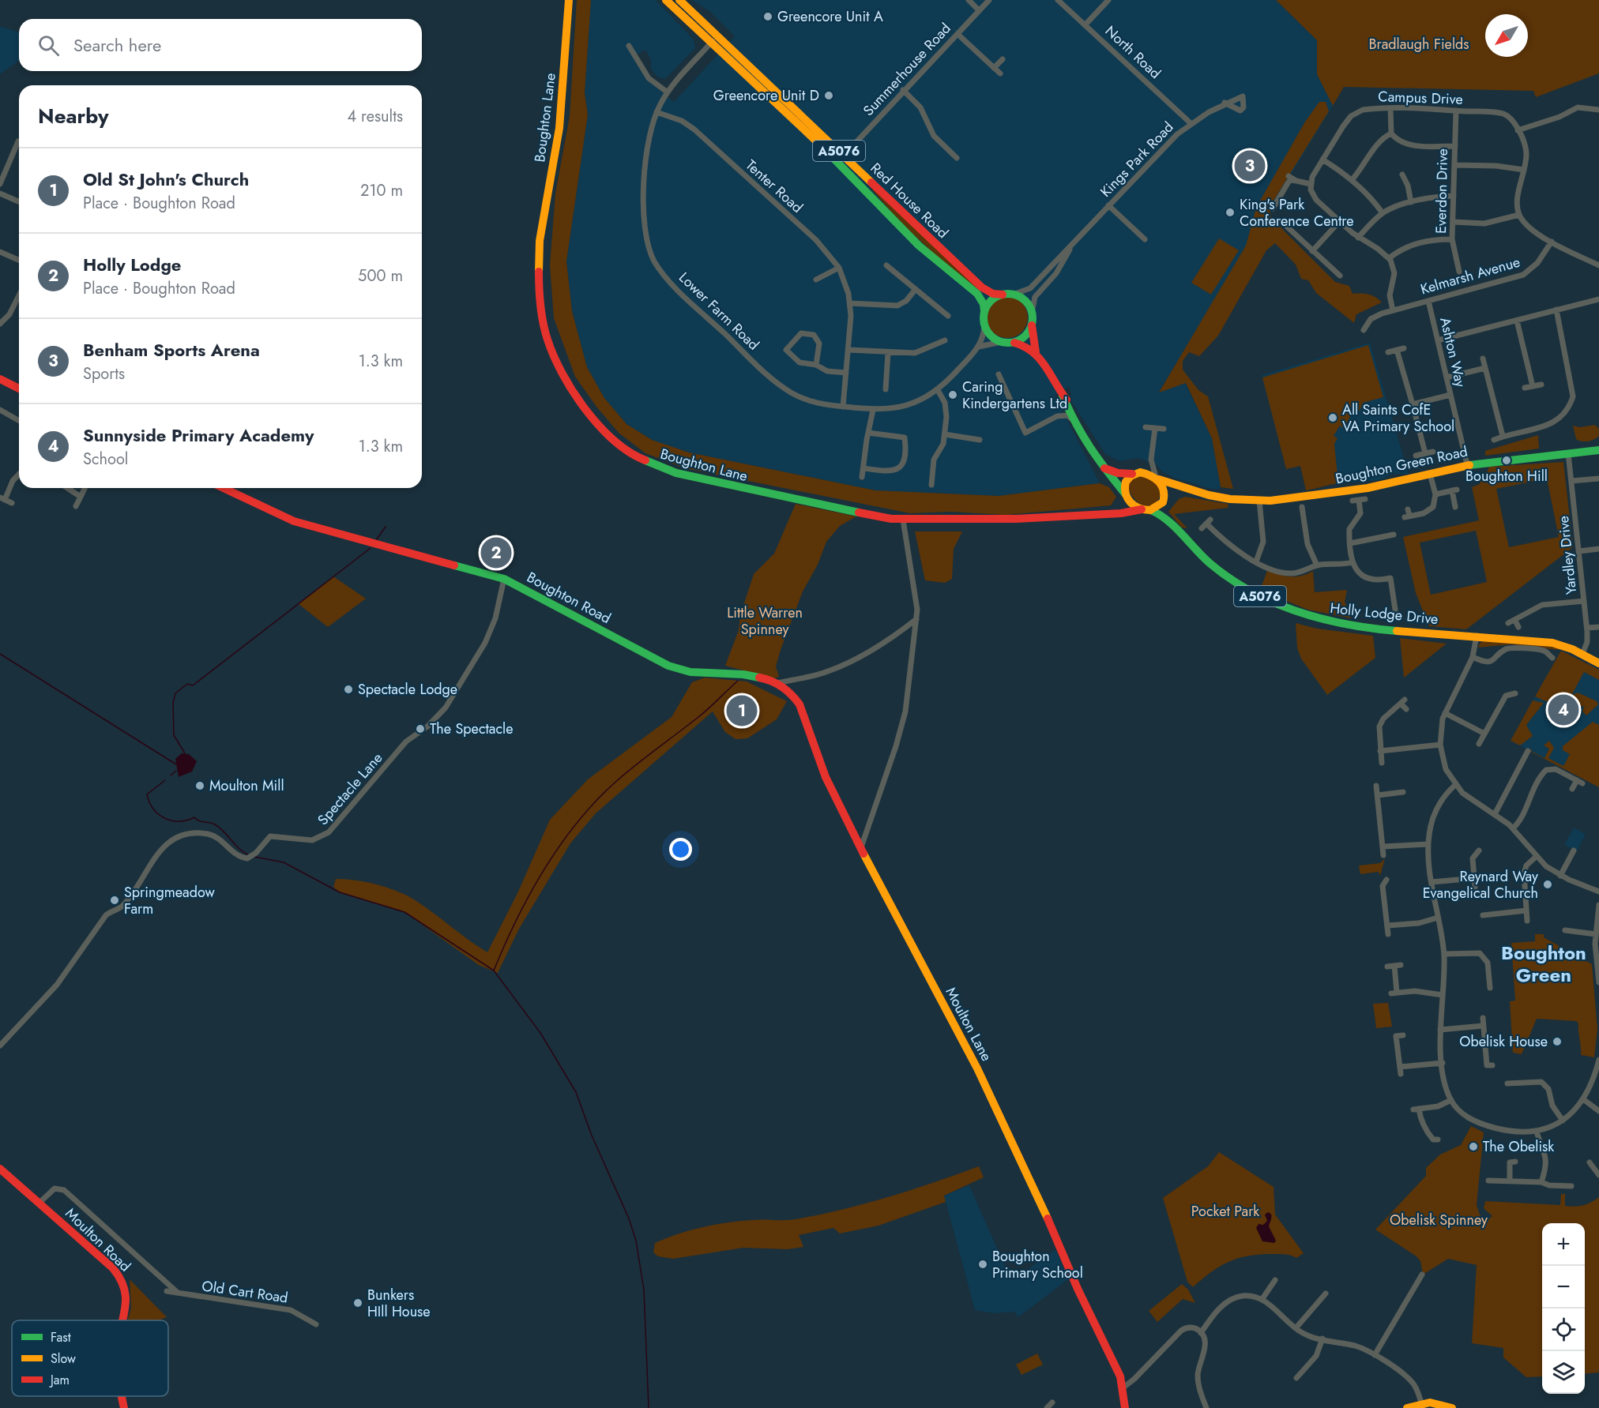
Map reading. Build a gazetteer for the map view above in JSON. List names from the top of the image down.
{
  "streets": {
    "street": [
      "North Road",
      "Summerhouse Road",
      "Campus Drive",
      "Boughton Lane",
      "A5076",
      "Kings Park Road",
      "Tenter Road",
      "Everdon Drive",
      "Red House Road",
      "Kelmarsh Avenue",
      "Lower Farm Road",
      "Ashton Way",
      "Boughton Green Road",
      "Yardley Drive",
      "Boughton Road",
      "Holly Lodge Drive",
      "Spectacle Lane",
      "Moulton Lane",
      "Moulton Road",
      "Old Cart Road"
    ]
  },
  "crossings": [
    ["North Road", "Kings Park Road"],
    ["Summerhouse Road", "Red House Road"],
    ["Campus Drive", "Everdon Drive"],
    ["Boughton Lane", "Boughton Green Road"],
    ["Boughton Lane", "Holly Lodge Drive"],
    ["Kings Park Road", "Red House Road"],
    ["Tenter Road", "Lower Farm Road"],
    ["Red House Road", "Lower Farm Road"],
    ["Kelmarsh Avenue", "Ashton Way"],
    ["Ashton Way", "Boughton Green Road"],
    ["Boughton Green Road", "Yardley Drive"],
    ["Boughton Green Road", "Holly Lodge Drive"],
    ["Yardley Drive", "Holly Lodge Drive"],
    ["Boughton Road", "Spectacle Lane"],
    ["Boughton Road", "Moulton Lane"]
  ],
  "districts": ["Boughton Green"],
  "parks": [
    "Bradlaugh Fields",
    "Little Warren Spinney",
    "Pocket Park",
    "Obelisk Spinney"
  ],
  "places": [
    "Greencore Unit A",
    "Greencore Unit D",
    "King's Park Conference Centre",
    "Caring Kindergartens Ltd",
    "All Saints CofE VA Primary School",
    "Boughton Hill",
    "Spectacle Lodge",
    "The Spectacle",
    "Moulton Mill",
    "Reynard Way Evangelical Church",
    "Springmeadow Farm",
    "Obelisk House",
    "The Obelisk",
    "Boughton Primary School",
    "Bunkers HIll House"
  ],
  "legend": ["Fast", "Slow", "Jam"],
  "north": "bottom left",
  "page": {
    "search": "Search here",
    "heading": ["Nearby", "4 results"],
    "list": [
      {
        "mark": "1",
        "name": "Old St John's Church",
        "note": "Place · Boughton Road",
        "value": "210 m"
      },
      {
        "mark": "2",
        "name": "Holly Lodge",
        "note": "Place · Boughton Road",
        "value": "500 m"
      },
      {
        "mark": "3",
        "name": "Benham Sports Arena",
        "note": "Sports",
        "value": "1.3 km"
      },
      {
        "mark": "4",
        "name": "Sunnyside Primary Academy",
        "note": "School",
        "value": "1.3 km"
      }
    ],
    "pins": [
      "3",
      "2",
      "4",
      "1"
    ],
    "map_buttons": ["+", "−"]
  }
}
